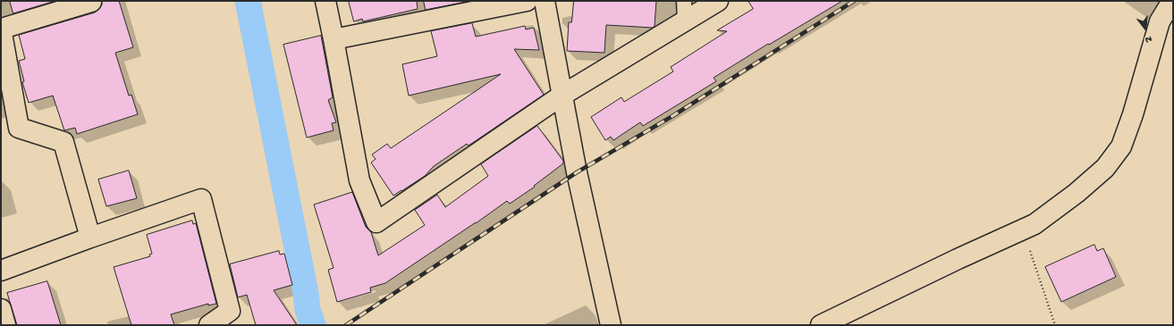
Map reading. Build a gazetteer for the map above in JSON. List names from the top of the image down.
{
  "north": "bottom"
}
